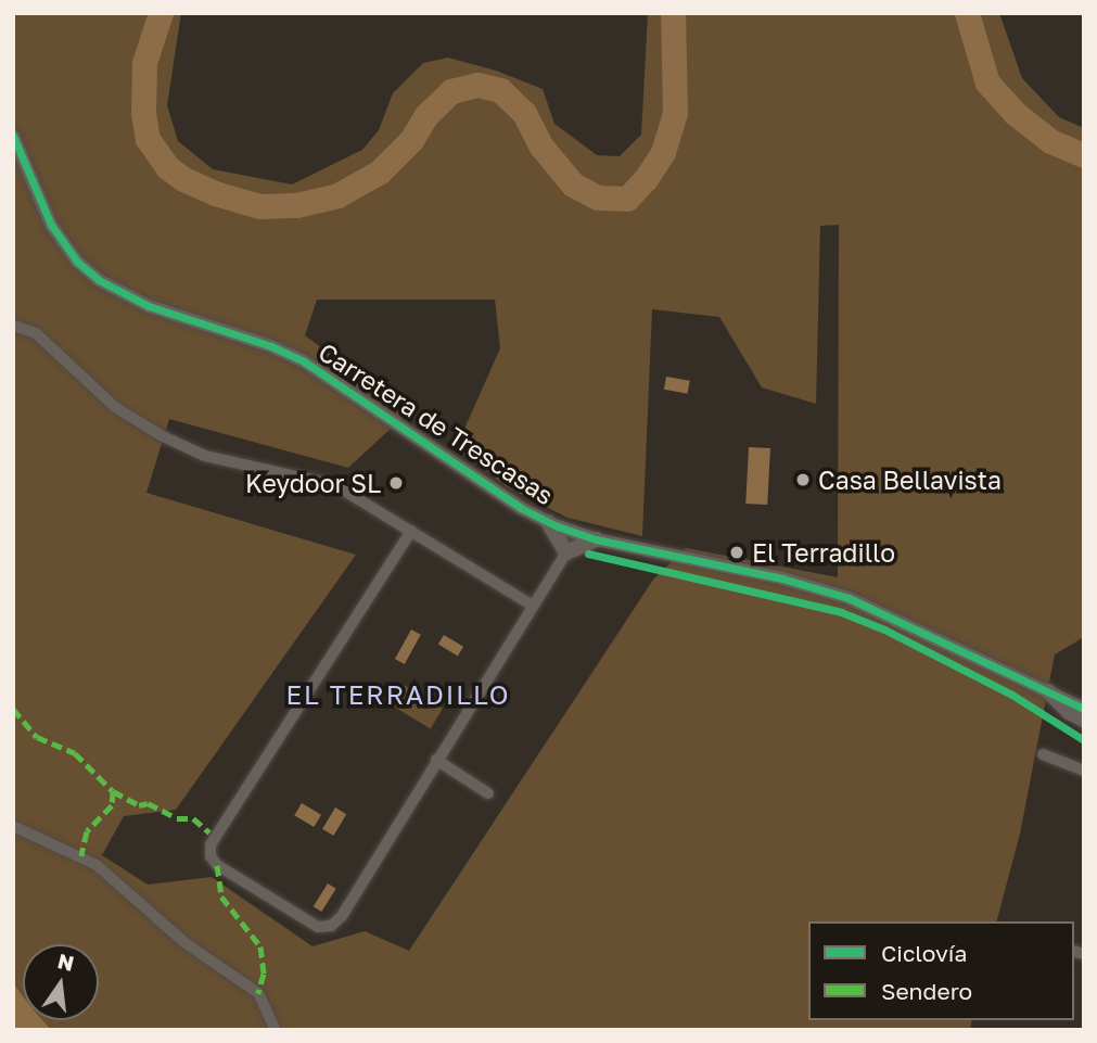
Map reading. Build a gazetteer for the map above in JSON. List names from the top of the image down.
{
  "streets": {
    "street": ["Carretera de Trescasas"]
  },
  "districts": ["EL TERRADILLO"],
  "places": ["Casa Bellavista", "Keydoor SL", "El Terradillo"],
  "legend": ["Ciclovía", "Sendero"],
  "north": "top"
}
